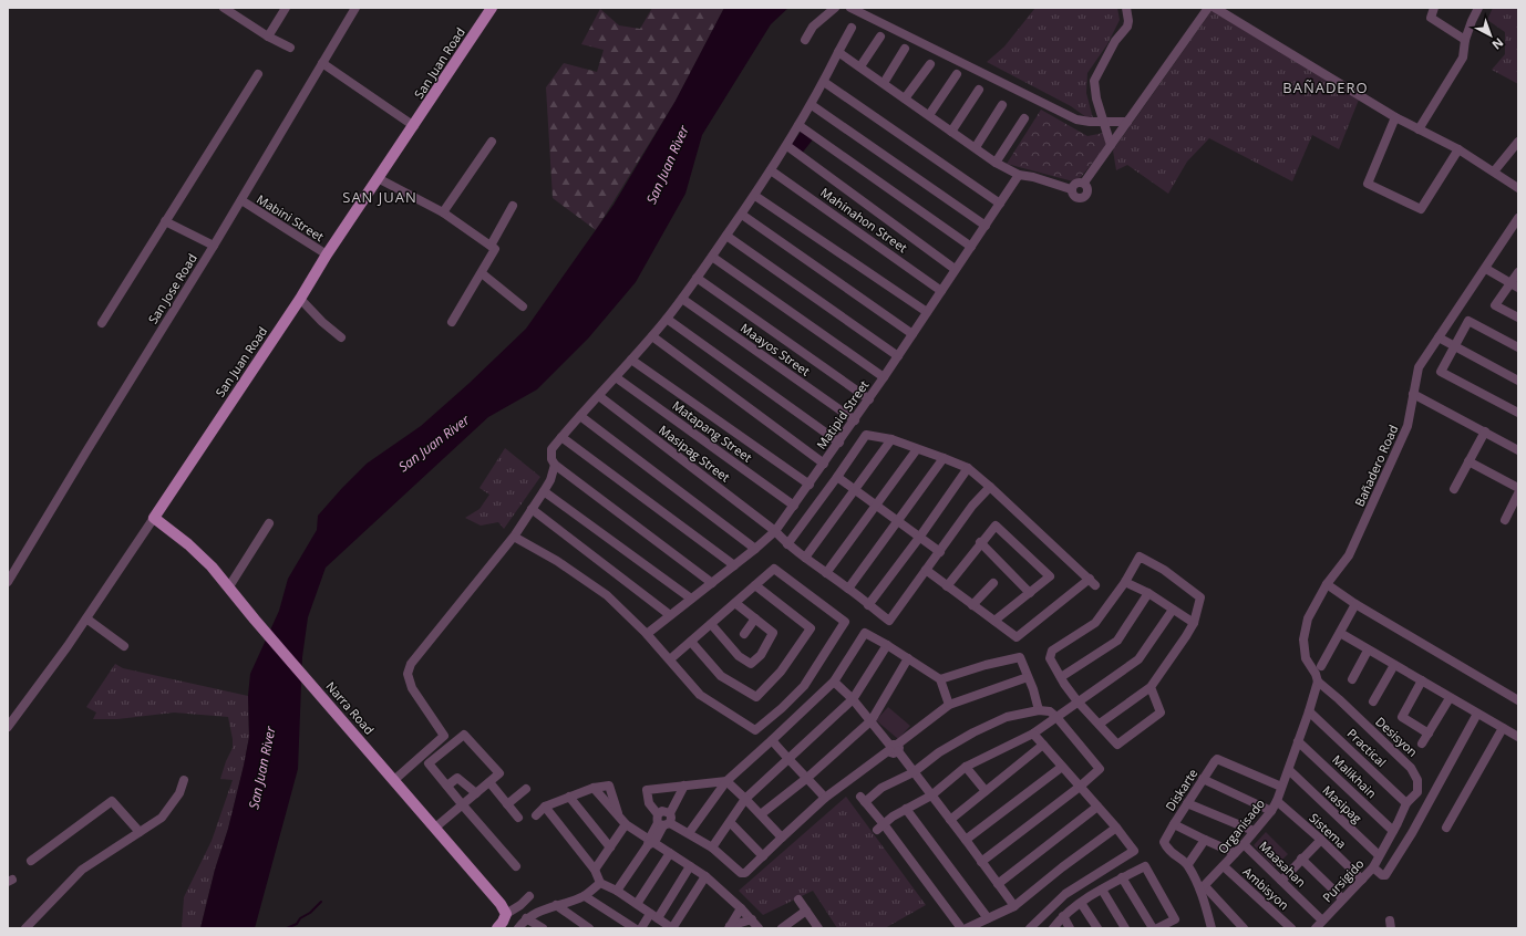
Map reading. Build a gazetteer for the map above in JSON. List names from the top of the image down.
{
  "streets": {
    "main road": ["San Juan Road", "Narra Road"],
    "street": [
      "Mabini Street",
      "Mahinahon Street",
      "San Jose Road",
      "Maayos Street",
      "Matipid Street",
      "Matapang Street",
      "Masipag Street",
      "Bañadero Road",
      "Desisyon",
      "Practical",
      "Malikhain",
      "Diskarte",
      "Masipag",
      "Organisado",
      "Sistema",
      "Maasahan",
      "Pursigido",
      "Ambisyon"
    ]
  },
  "crossings": [
    ["San Juan Road", "Mabini Street"],
    ["San Juan Road", "Narra Road"],
    ["Mabini Street", "San Jose Road"],
    ["Mahinahon Street", "Matipid Street"],
    ["Maayos Street", "Matipid Street"],
    ["Matipid Street", "Matapang Street"],
    ["Matipid Street", "Masipag Street"],
    ["Bañadero Road", "Desisyon"],
    ["Bañadero Road", "Organisado"],
    ["Desisyon", "Practical"],
    ["Desisyon", "Malikhain"],
    ["Desisyon", "Organisado"],
    ["Desisyon", "Pursigido"],
    ["Practical", "Organisado"],
    ["Malikhain", "Organisado"],
    ["Malikhain", "Pursigido"],
    ["Diskarte", "Organisado"],
    ["Masipag", "Organisado"],
    ["Masipag", "Pursigido"],
    ["Organisado", "Sistema"],
    ["Organisado", "Maasahan"],
    ["Organisado", "Ambisyon"],
    ["Sistema", "Pursigido"],
    ["Maasahan", "Pursigido"]
  ],
  "districts": ["BAÑADERO", "SAN JUAN"],
  "water": ["San Juan River"],
  "north": "bottom right"
}
